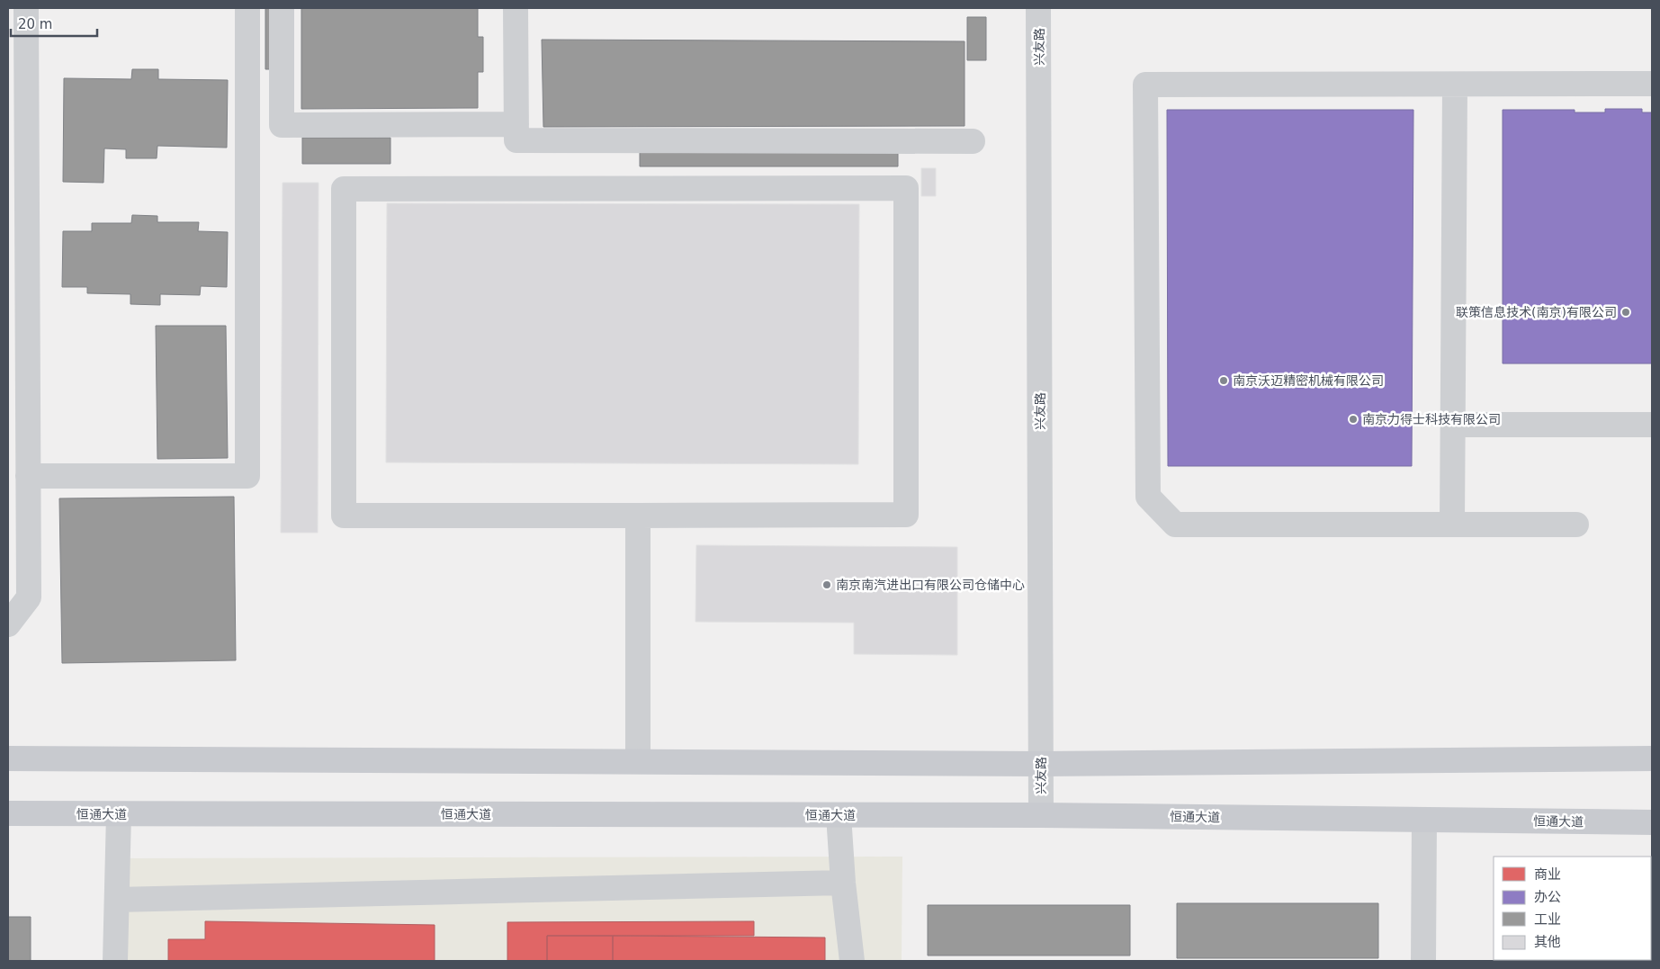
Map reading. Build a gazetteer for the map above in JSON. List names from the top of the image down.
{
  "streets": {
    "main road": ["恒通大道"],
    "street": ["兴友路"]
  },
  "crossings": [
    ["兴友路", "恒通大道"]
  ],
  "places": [
    "联策信息技术(南京)有限公司",
    "南京沃迈精密机械有限公司",
    "南京力得士科技有限公司",
    "南京南汽进出口有限公司仓储中心"
  ],
  "legend": [
    "商业",
    "办公",
    "工业",
    "其他"
  ],
  "scale_bar": "20 m"
}
